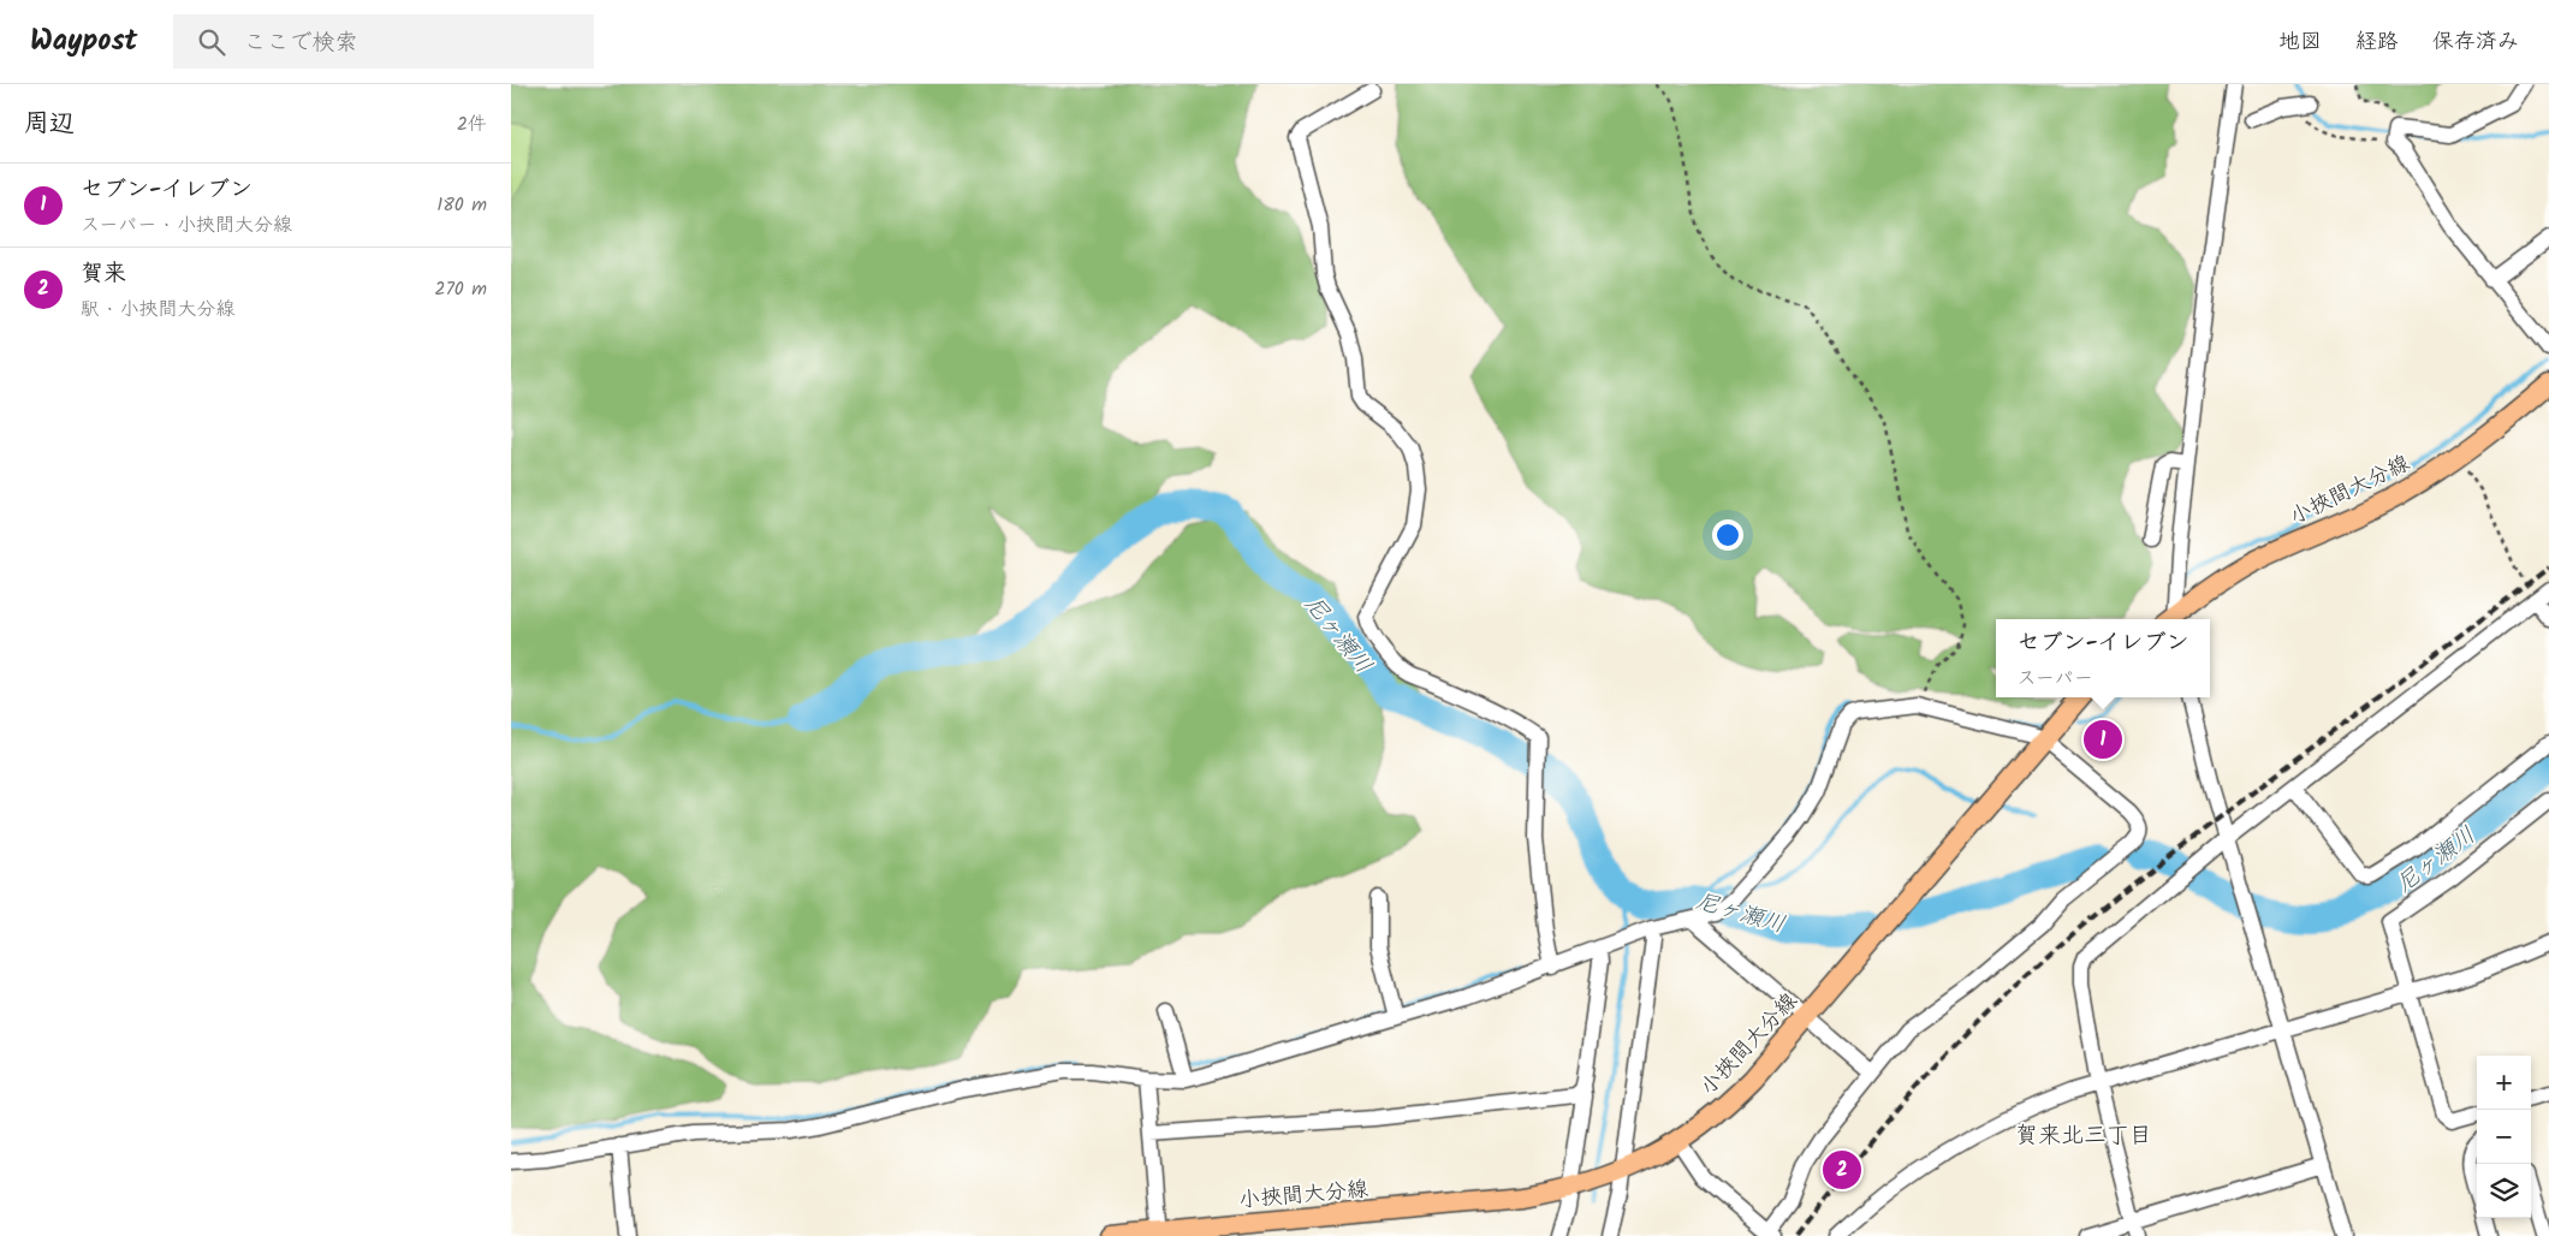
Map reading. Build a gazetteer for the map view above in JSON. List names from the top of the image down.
{
  "streets": {
    "main road": ["小挾間大分線"]
  },
  "districts": ["賀来北三丁目"],
  "water": ["尼ヶ瀬川"],
  "page": {
    "header": "Waypost",
    "search": "ここで検索",
    "nav": ["地図", "経路", "保存済み"],
    "heading": ["周辺", "2件"],
    "list": [
      {
        "mark": "1",
        "name": "セブン-イレブン",
        "note": "スーパー · 小挾間大分線",
        "value": "180 m"
      },
      {
        "mark": "2",
        "name": "賀来",
        "note": "駅 · 小挾間大分線",
        "value": "270 m"
      }
    ],
    "popup": ["セブン-イレブン", "スーパー"],
    "pins": ["1", "2"],
    "map_buttons": ["+", "−"]
  }
}
